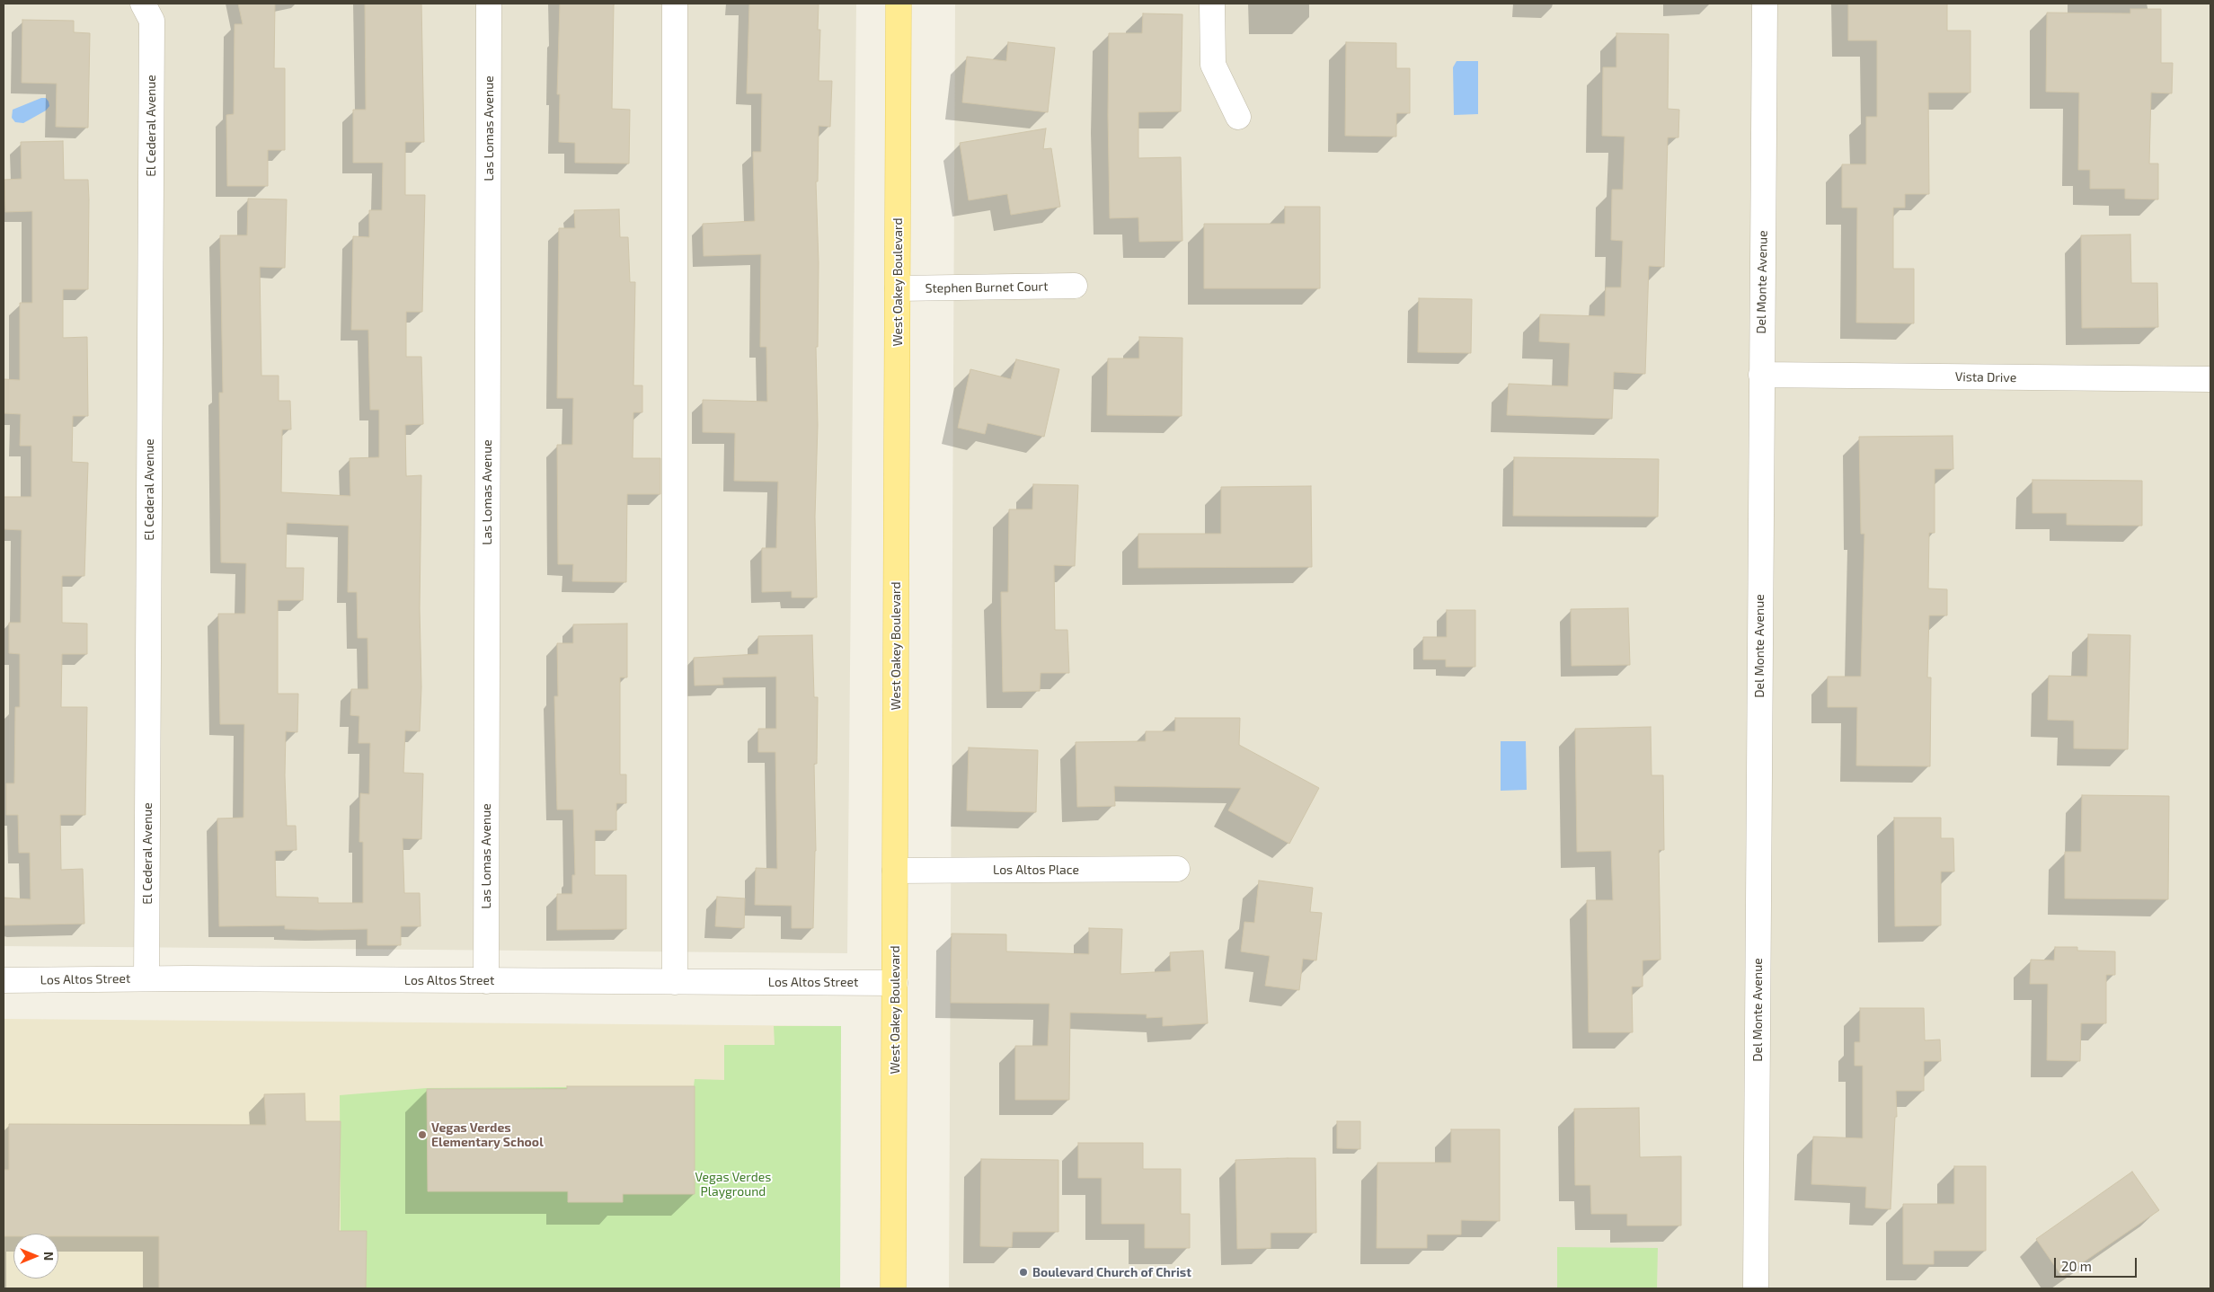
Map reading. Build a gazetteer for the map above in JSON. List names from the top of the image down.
{
  "streets": {
    "main road": ["West Oakey Boulevard"],
    "street": [
      "El Cederal Avenue",
      "Las Lomas Avenue",
      "Del Monte Avenue",
      "Stephen Burnet Court",
      "Vista Drive",
      "Los Altos Place",
      "Los Altos Street"
    ]
  },
  "crossings": [
    ["El Cederal Avenue", "Los Altos Street"],
    ["Las Lomas Avenue", "Los Altos Street"],
    ["West Oakey Boulevard", "Stephen Burnet Court"],
    ["West Oakey Boulevard", "Los Altos Place"],
    ["West Oakey Boulevard", "Los Altos Street"],
    ["Del Monte Avenue", "Vista Drive"]
  ],
  "parks": ["Vegas Verdes Playground"],
  "places": ["Vegas Verdes Elementary School", "Boulevard Church of Christ"],
  "scale_bar": "20 m",
  "north": "right"
}
